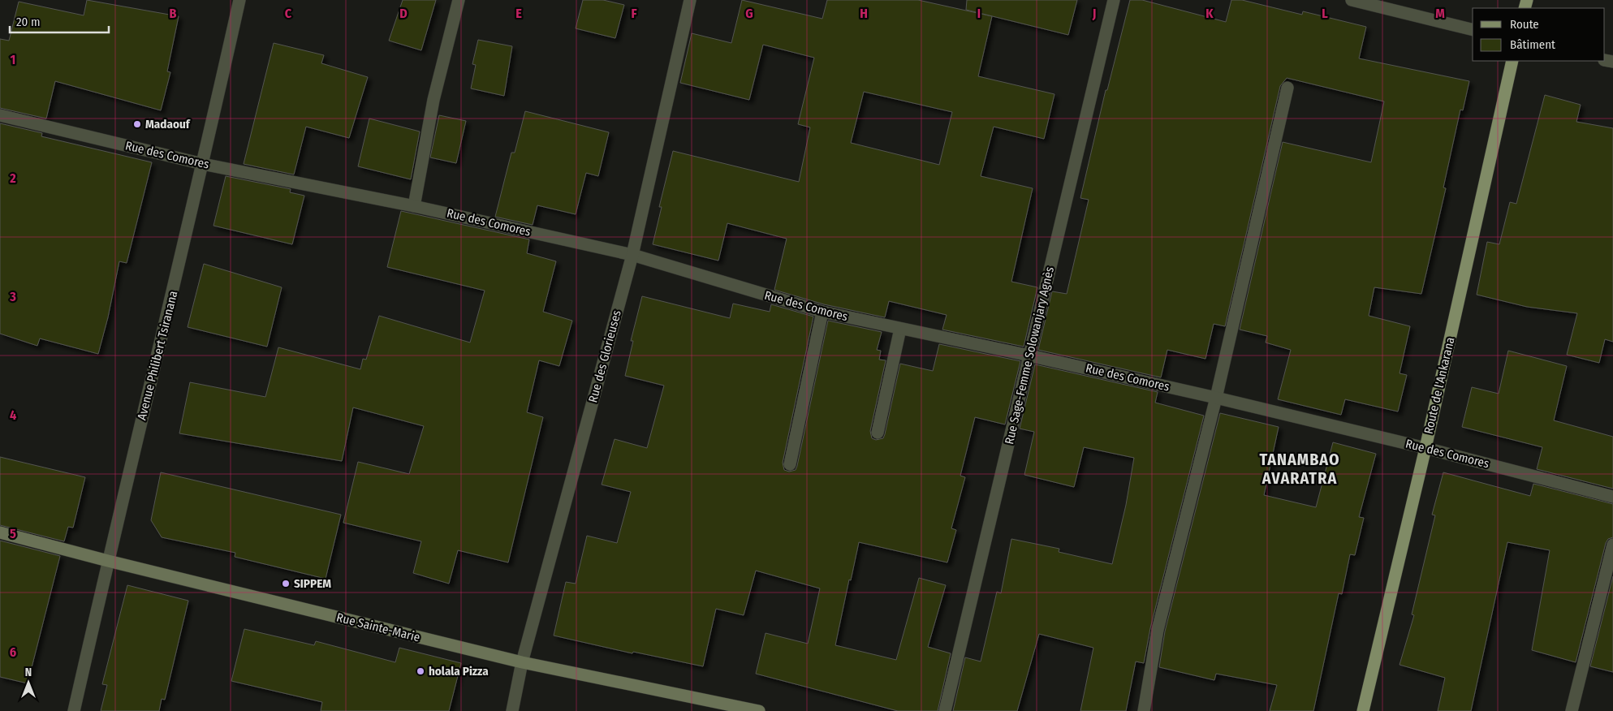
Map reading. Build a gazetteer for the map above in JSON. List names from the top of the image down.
{
  "streets": {
    "main road": ["Route de l'Ankarana", "Rue Sainte-Marie"],
    "street": [
      "Rue des Comores",
      "Avenue Philibert Tsiranana",
      "Rue Sage-Femme Solowanjary Agnès",
      "Rue des Glorieuses"
    ]
  },
  "crossings": [
    ["Rue des Comores", "Avenue Philibert Tsiranana"],
    ["Rue des Comores", "Rue Sage-Femme Solowanjary Agnès"],
    ["Rue des Comores", "Rue des Glorieuses"],
    ["Rue des Comores", "Route de l'Ankarana"],
    ["Avenue Philibert Tsiranana", "Rue Sainte-Marie"],
    ["Rue des Glorieuses", "Rue Sainte-Marie"]
  ],
  "districts": ["TANAMBAO AVARATRA"],
  "places": ["Madaouf", "SIPPEM", "holala Pizza"],
  "legend": ["Route", "Bâtiment"],
  "scale_bar": "20 m",
  "north": "top",
  "grid": {
    "columns": [
      "B",
      "C",
      "D",
      "E",
      "F",
      "G",
      "H",
      "I",
      "J",
      "K",
      "L",
      "M"
    ],
    "rows": [
      "1",
      "2",
      "3",
      "4",
      "5",
      "6"
    ]
  }
}
